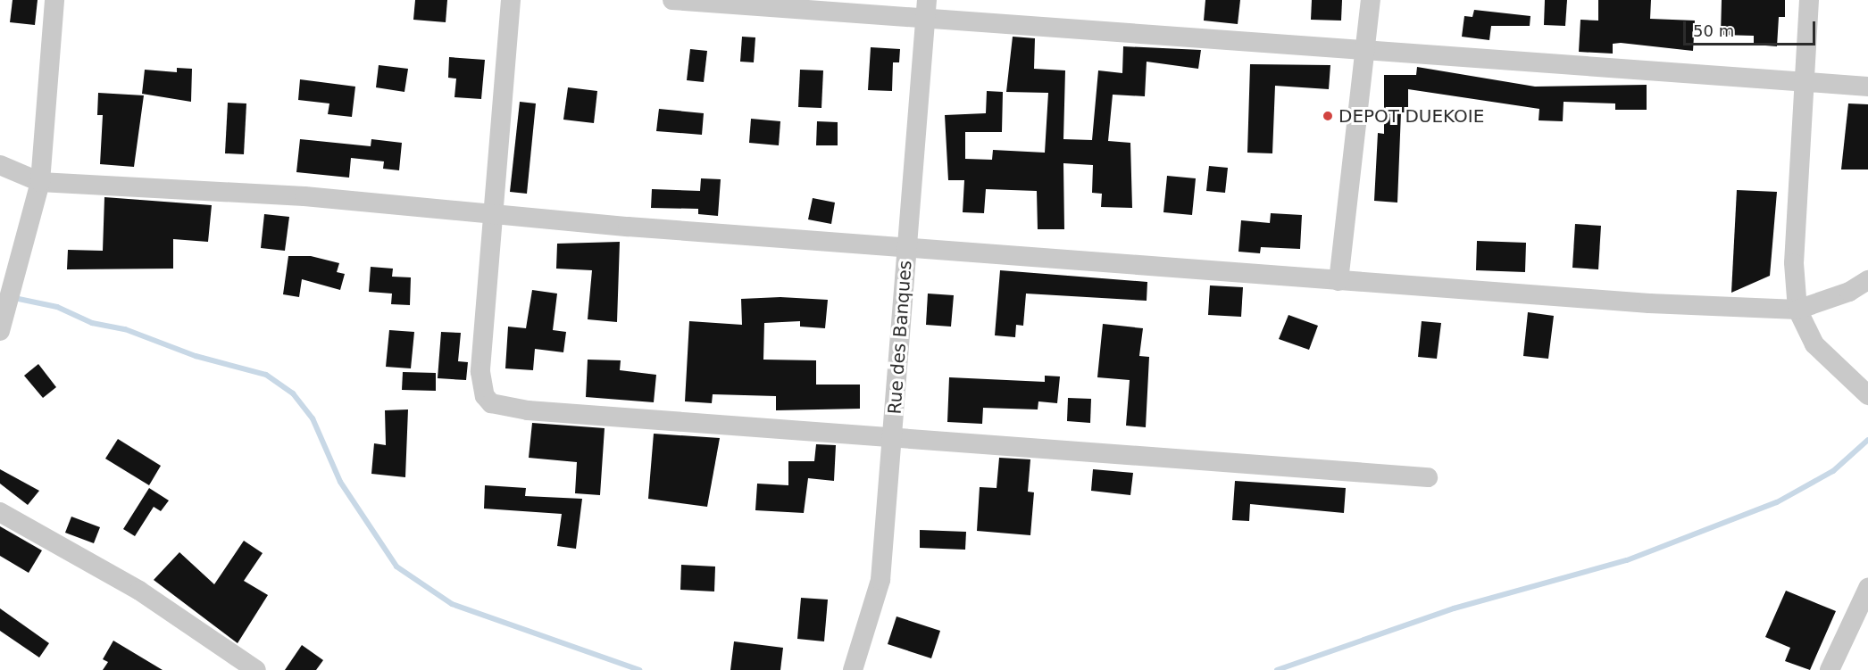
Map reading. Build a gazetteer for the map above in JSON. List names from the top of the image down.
{
  "streets": {
    "street": ["Rue des Banques"]
  },
  "places": ["DEPOT DUEKOIE"],
  "scale_bar": "50 m"
}
